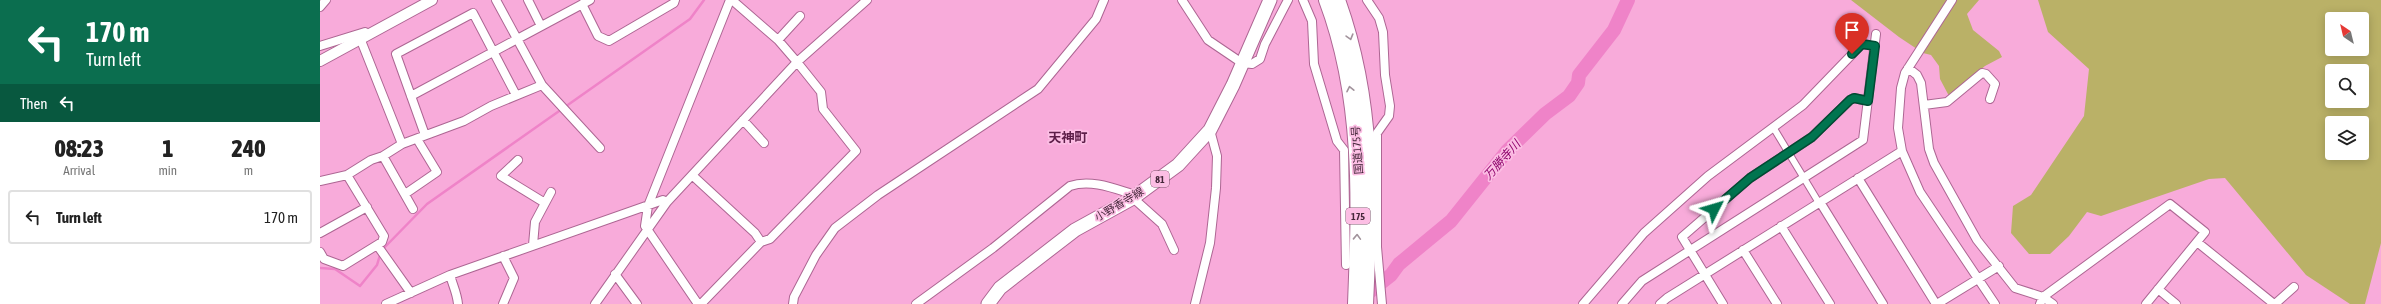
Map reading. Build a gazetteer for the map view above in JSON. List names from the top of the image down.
{
  "streets": {
    "highway": ["国道175号", "175"],
    "main road": ["81", "小野香寺線"]
  },
  "districts": ["天神町"],
  "water": ["万勝寺川"],
  "north": "top left",
  "page": {
    "turn": ["170 m", "Turn left"],
    "then": "Then",
    "eta": [
      "08:23",
      "Arrival",
      "1",
      "min",
      "240",
      "m"
    ],
    "list": [
      {
        "name": "Turn left",
        "value": "170 m"
      }
    ]
  }
}
